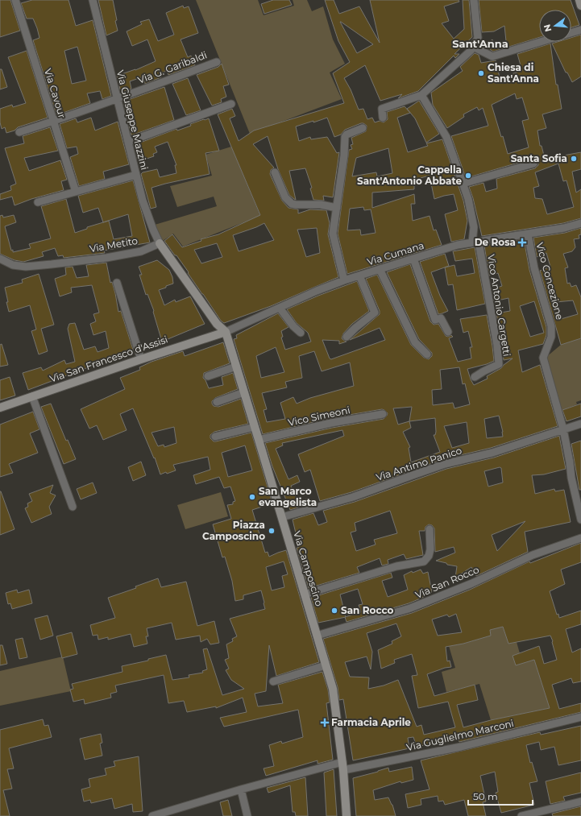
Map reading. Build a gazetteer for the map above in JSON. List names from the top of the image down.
{
  "streets": {
    "street": [
      "Via G. Garibaldi",
      "Via Cavour",
      "Via Giuseppe Mazzini",
      "Via Metito",
      "Via Cumana",
      "Vico Concezione",
      "Vico Antonio Cargetti",
      "Via San Francesco d'Assisi",
      "Vico Simeoni",
      "Via Antimo Panico",
      "Via Camposcino",
      "Via San Rocco",
      "Via Guglielmo Marconi"
    ]
  },
  "crossings": [
    ["Via G. Garibaldi", "Via Cavour"],
    ["Via G. Garibaldi", "Via Giuseppe Mazzini"],
    ["Via Giuseppe Mazzini", "Via Metito"],
    ["Via Cumana", "Vico Concezione"],
    ["Via Cumana", "Vico Antonio Cargetti"],
    ["Via Cumana", "Via San Francesco d'Assisi"],
    ["Via Cumana", "Via Camposcino"],
    ["Vico Concezione", "Via Antimo Panico"],
    ["Via San Francesco d'Assisi", "Via Camposcino"],
    ["Vico Simeoni", "Via Camposcino"],
    ["Via Antimo Panico", "Via Camposcino"],
    ["Via Camposcino", "Via San Rocco"],
    ["Via Camposcino", "Via Guglielmo Marconi"]
  ],
  "districts": ["Sant'Anna"],
  "places": {
    "other": [
      "Chiesa di Sant'Anna",
      "Santa Sofia",
      "Cappella Sant'Antonio Abbate",
      "San Marco evangelista",
      "Piazza Camposcino",
      "San Rocco"
    ],
    "health": ["De Rosa", "Farmacia Aprile"]
  },
  "scale_bar": "50 m",
  "north": "left"
}
